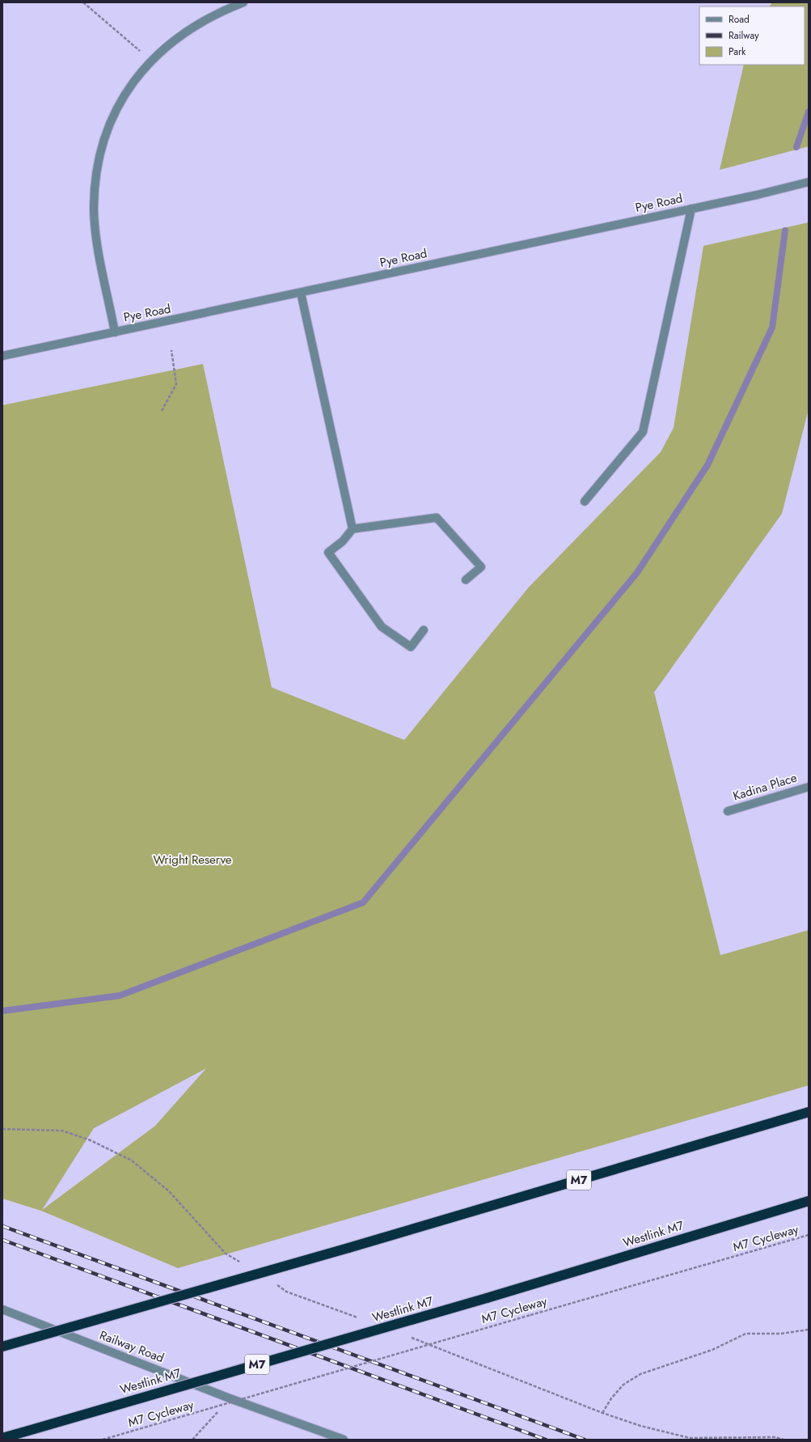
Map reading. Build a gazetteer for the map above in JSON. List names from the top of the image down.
{
  "streets": {
    "highway": ["M7", "Westlink M7"],
    "street": ["Pye Road", "Kadina Place", "Railway Road"],
    "path": ["M7 Cycleway"]
  },
  "crossings": [
    ["M7 Cycleway", "Railway Road"]
  ],
  "parks": ["Wright Reserve"],
  "legend": ["Road", "Railway", "Park"]
}
